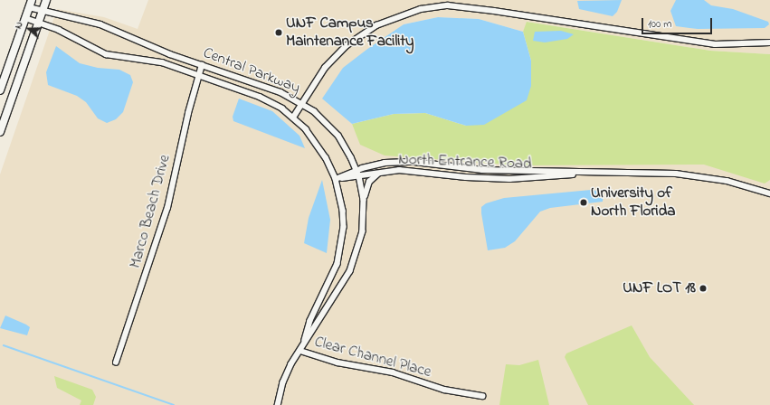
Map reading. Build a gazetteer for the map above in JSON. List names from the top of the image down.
{
  "streets": {
    "street": [
      "Central Parkway",
      "North Entrance Road",
      "Marco Beach Drive",
      "Clear Channel Place"
    ]
  },
  "crossings": [
    ["Central Parkway", "North Entrance Road"],
    ["Central Parkway", "Marco Beach Drive"],
    ["Central Parkway", "Clear Channel Place"]
  ],
  "places": ["UNF Campus Maintenance Facility", "University of North Florida", "UNF LOT 18"],
  "scale_bar": "100 m",
  "north": "left"
}
